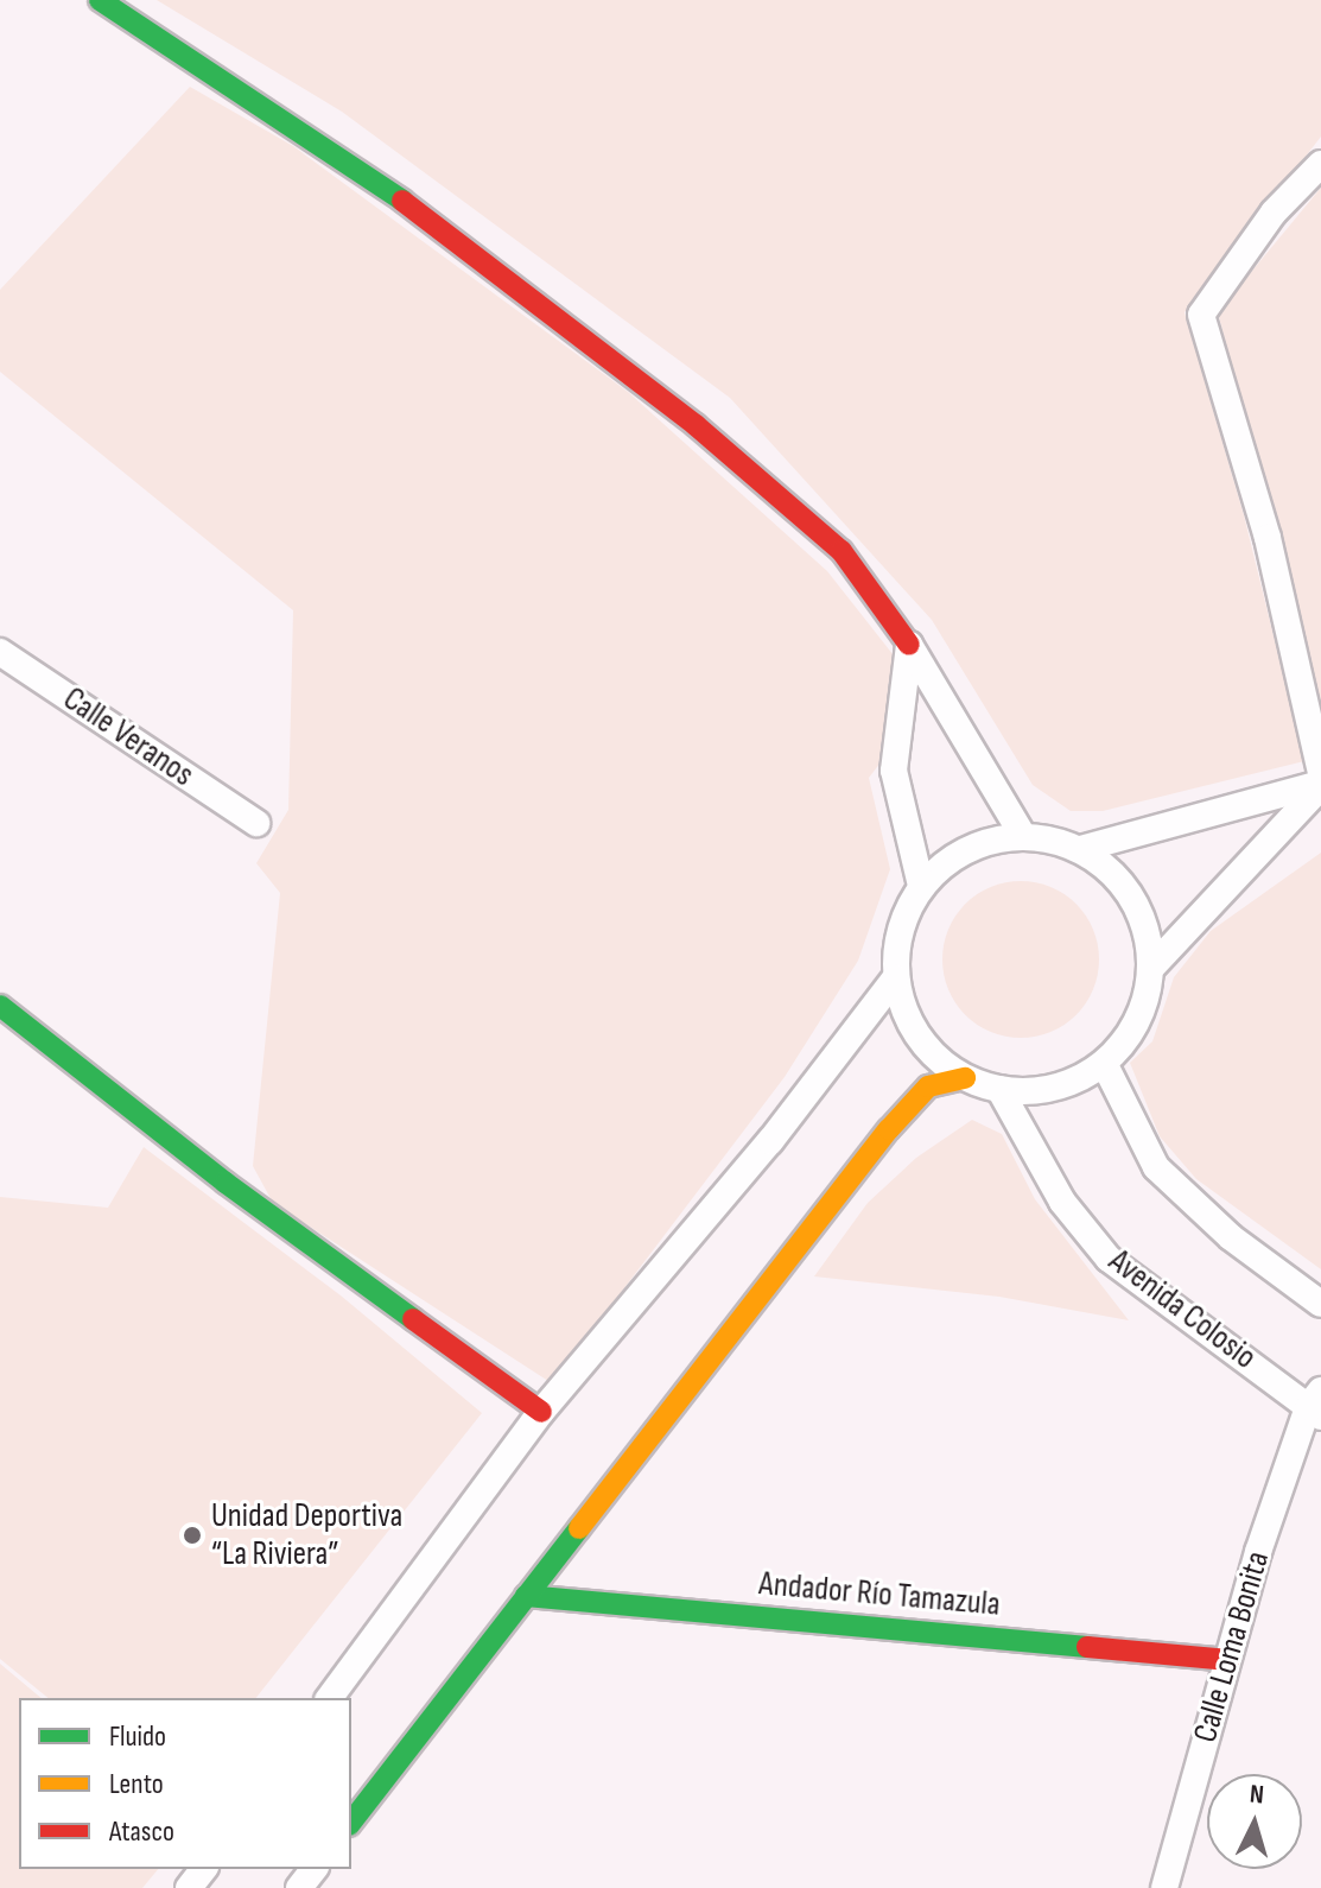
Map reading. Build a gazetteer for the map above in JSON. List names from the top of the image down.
{
  "streets": {
    "street": [
      "Calle Veranos",
      "Avenida Colosio",
      "Andador Río Tamazula",
      "Calle Loma Bonita"
    ]
  },
  "crossings": [
    ["Avenida Colosio", "Calle Loma Bonita"],
    ["Andador Río Tamazula", "Calle Loma Bonita"]
  ],
  "places": ["Unidad Deportiva “La Riviera”"],
  "legend": ["Fluido", "Lento", "Atasco"],
  "north": "top"
}
